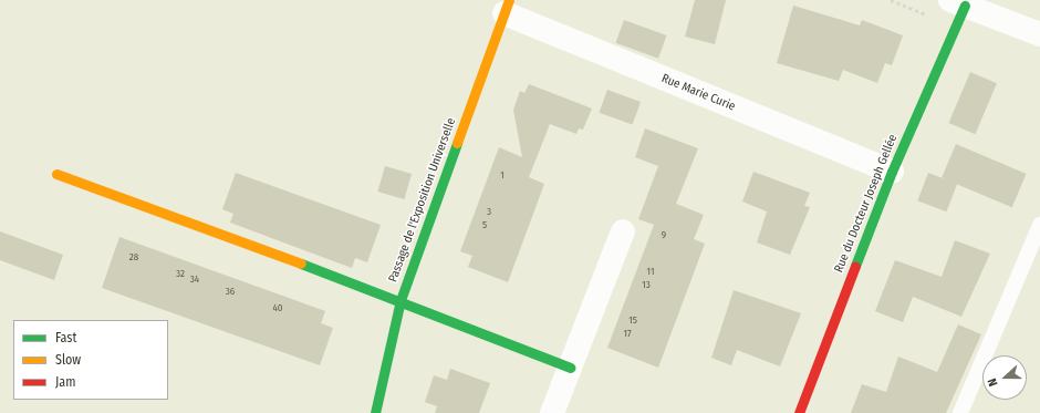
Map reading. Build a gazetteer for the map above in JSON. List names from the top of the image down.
{
  "streets": {
    "street": ["Rue Marie Curie", "Passage de l'Exposition Universelle", "Rue du Docteur Joseph Gellée"]
  },
  "crossings": [
    ["Rue Marie Curie", "Passage de l'Exposition Universelle"],
    ["Rue Marie Curie", "Rue du Docteur Joseph Gellée"]
  ],
  "house_numbers": [
    "1",
    "3",
    "5",
    "9",
    "28",
    "11",
    "32",
    "34",
    "13",
    "36",
    "40",
    "15",
    "17"
  ],
  "legend": ["Fast", "Slow", "Jam"],
  "north": "left"
}
